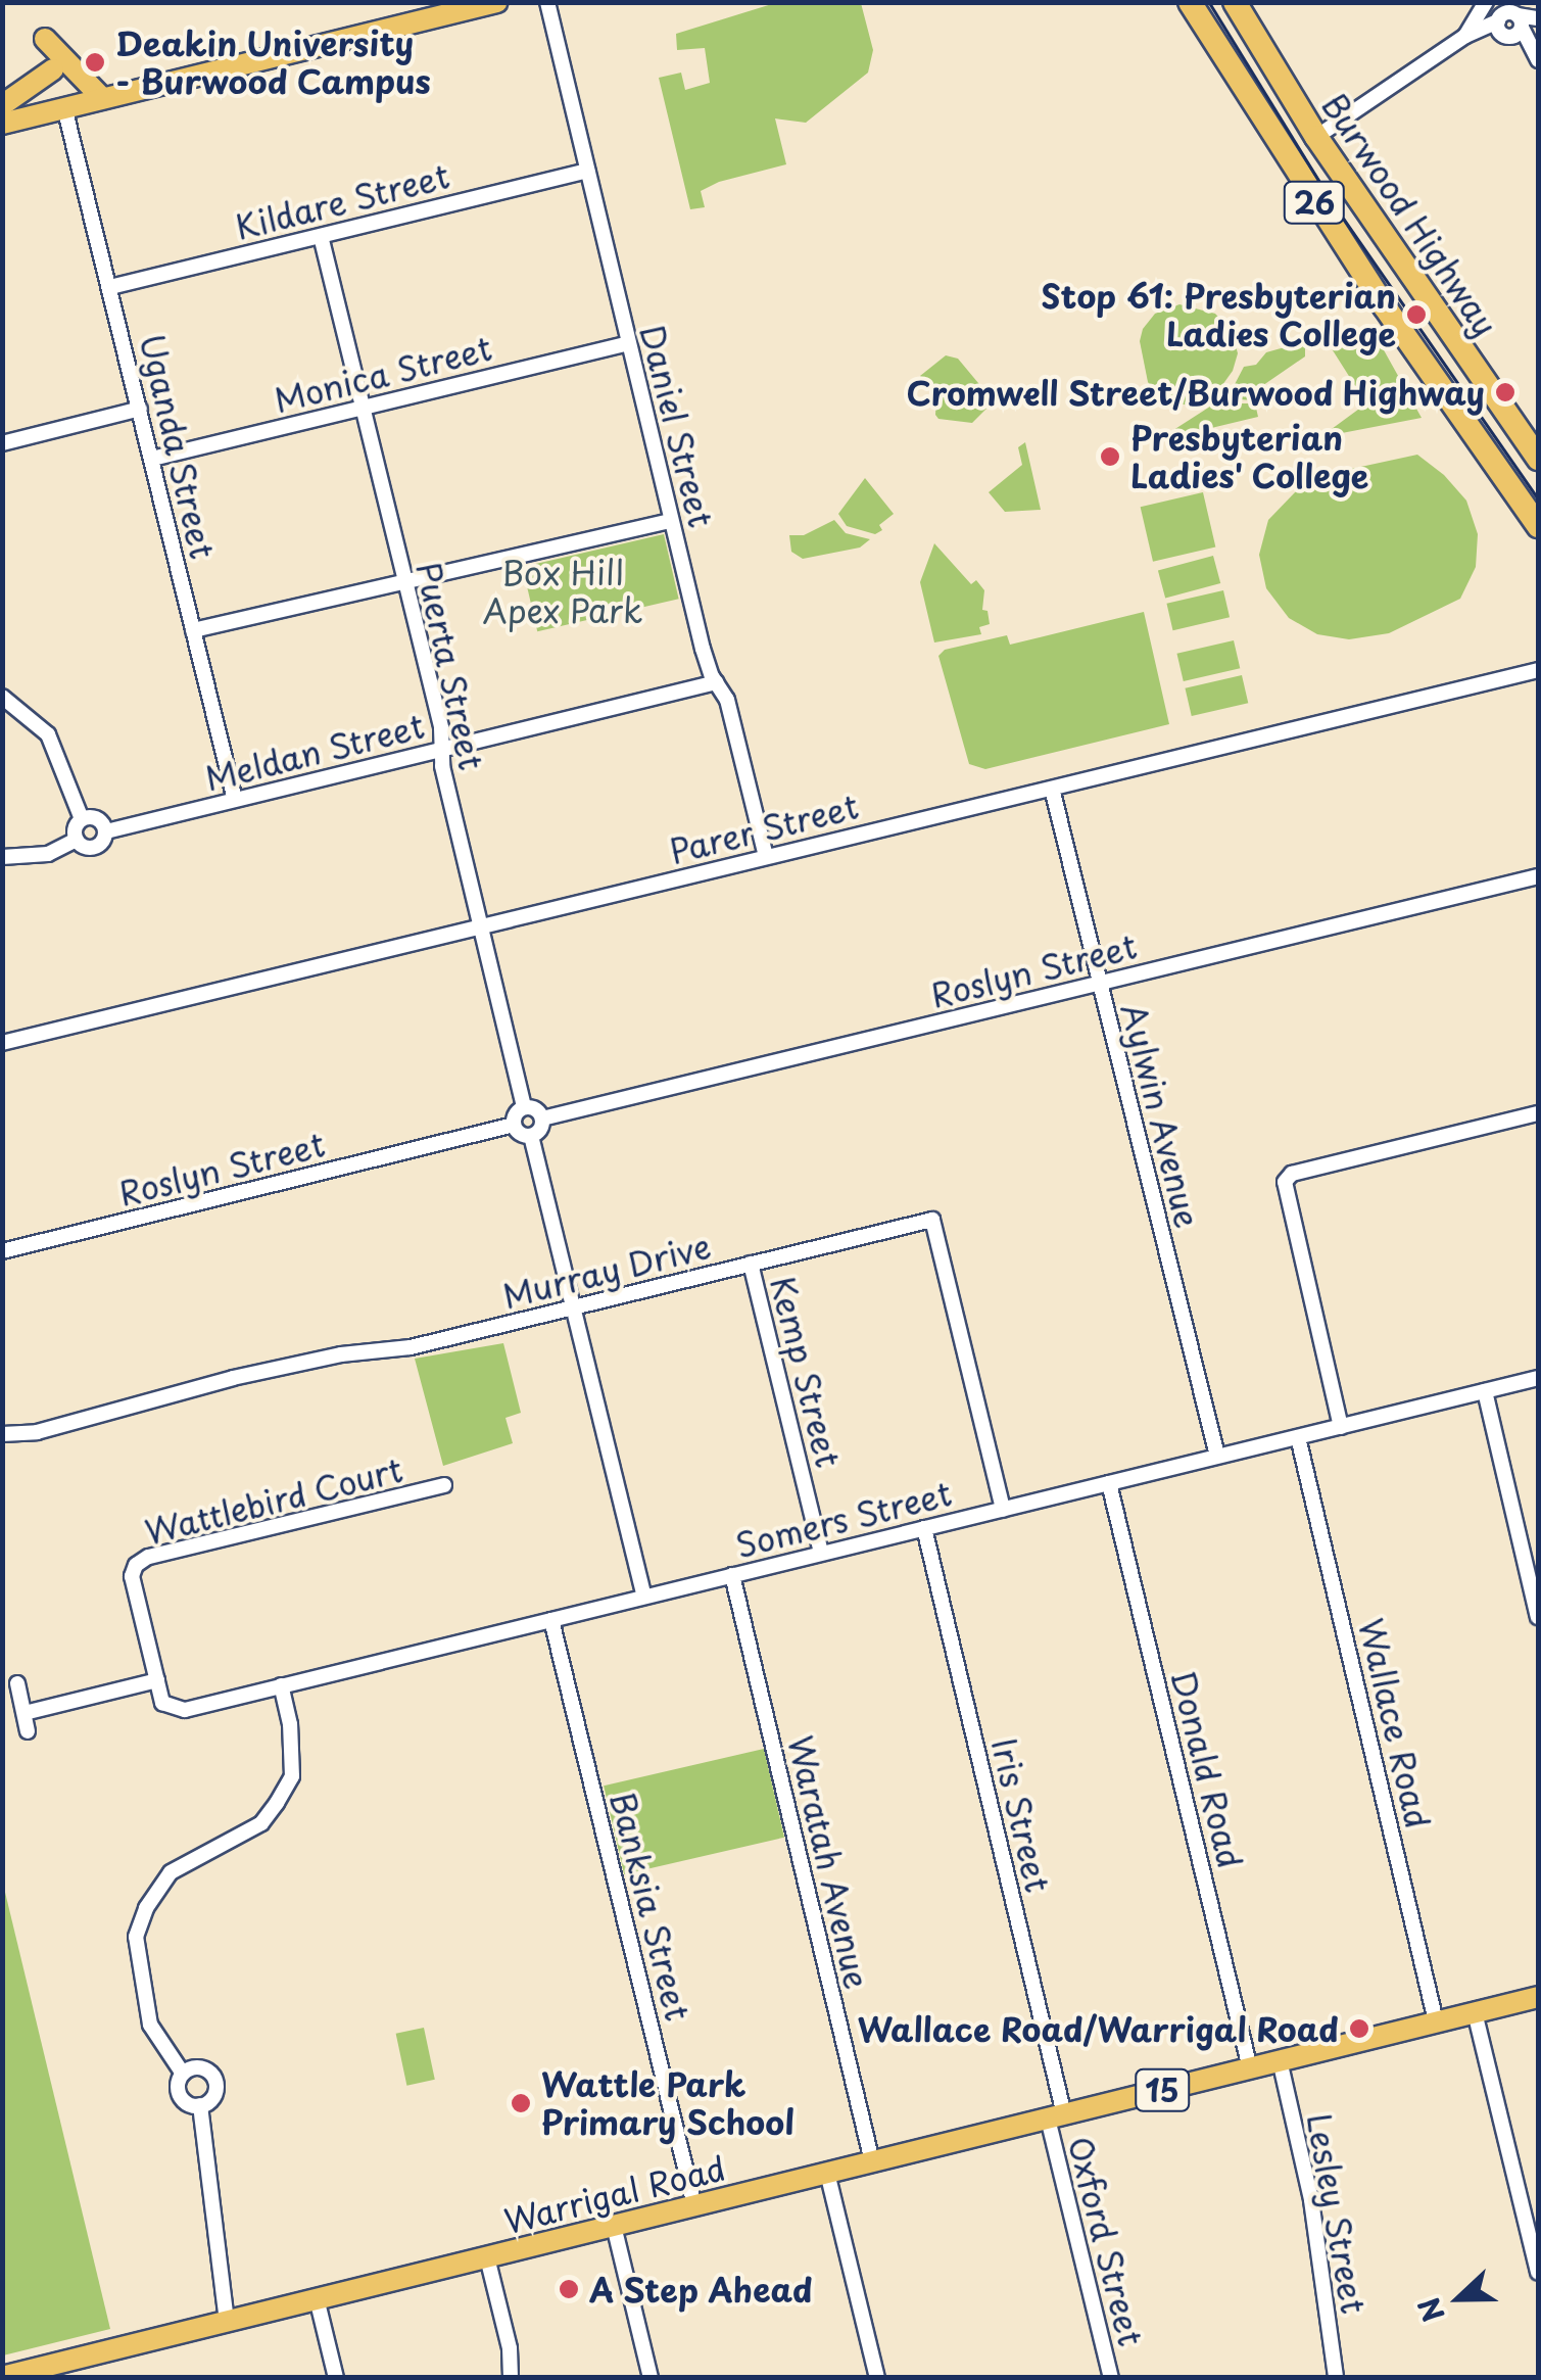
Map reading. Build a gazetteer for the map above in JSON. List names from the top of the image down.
{
  "streets": {
    "highway": ["26", "Burwood Highway"],
    "main road": ["15", "Warrigal Road"],
    "street": [
      "Kildare Street",
      "Monica Street",
      "Daniel Street",
      "Uganda Street",
      "Puerta Street",
      "Meldan Street",
      "Parer Street",
      "Roslyn Street",
      "Aylwin Avenue",
      "Murray Drive",
      "Kemp Street",
      "Wattlebird Court",
      "Somers Street",
      "Wallace Road",
      "Donald Road",
      "Iris Street",
      "Waratah Avenue",
      "Banksia Street",
      "Lesley Street",
      "Oxford Street"
    ]
  },
  "crossings": [
    ["Kildare Street", "Daniel Street"],
    ["Kildare Street", "Uganda Street"],
    ["Kildare Street", "Puerta Street"],
    ["Monica Street", "Daniel Street"],
    ["Monica Street", "Uganda Street"],
    ["Monica Street", "Puerta Street"],
    ["Daniel Street", "Meldan Street"],
    ["Daniel Street", "Parer Street"],
    ["Uganda Street", "Meldan Street"],
    ["Puerta Street", "Meldan Street"],
    ["Puerta Street", "Parer Street"],
    ["Puerta Street", "Roslyn Street"],
    ["Parer Street", "Aylwin Avenue"],
    ["Roslyn Street", "Aylwin Avenue"],
    ["Aylwin Avenue", "Somers Street"],
    ["Murray Drive", "Kemp Street"],
    ["Murray Drive", "Somers Street"],
    ["Kemp Street", "Somers Street"],
    ["Wattlebird Court", "Somers Street"],
    ["Somers Street", "Wallace Road"],
    ["Somers Street", "Donald Road"],
    ["Somers Street", "Iris Street"],
    ["Somers Street", "Waratah Avenue"],
    ["Somers Street", "Banksia Street"],
    ["Wallace Road", "Warrigal Road"],
    ["Donald Road", "Warrigal Road"],
    ["Iris Street", "Warrigal Road"],
    ["Iris Street", "Oxford Street"],
    ["Waratah Avenue", "Warrigal Road"],
    ["Banksia Street", "Warrigal Road"],
    ["Warrigal Road", "Lesley Street"],
    ["Warrigal Road", "Oxford Street"]
  ],
  "parks": ["Box Hill Apex Park"],
  "places": [
    "Deakin University - Burwood Campus",
    "Stop 61: Presbyterian Ladies College",
    "Cromwell Street/Burwood Highway",
    "Presbyterian Ladies' College",
    "Wallace Road/Warrigal Road",
    "Wattle Park Primary School",
    "A Step Ahead"
  ],
  "north": "left"
}
